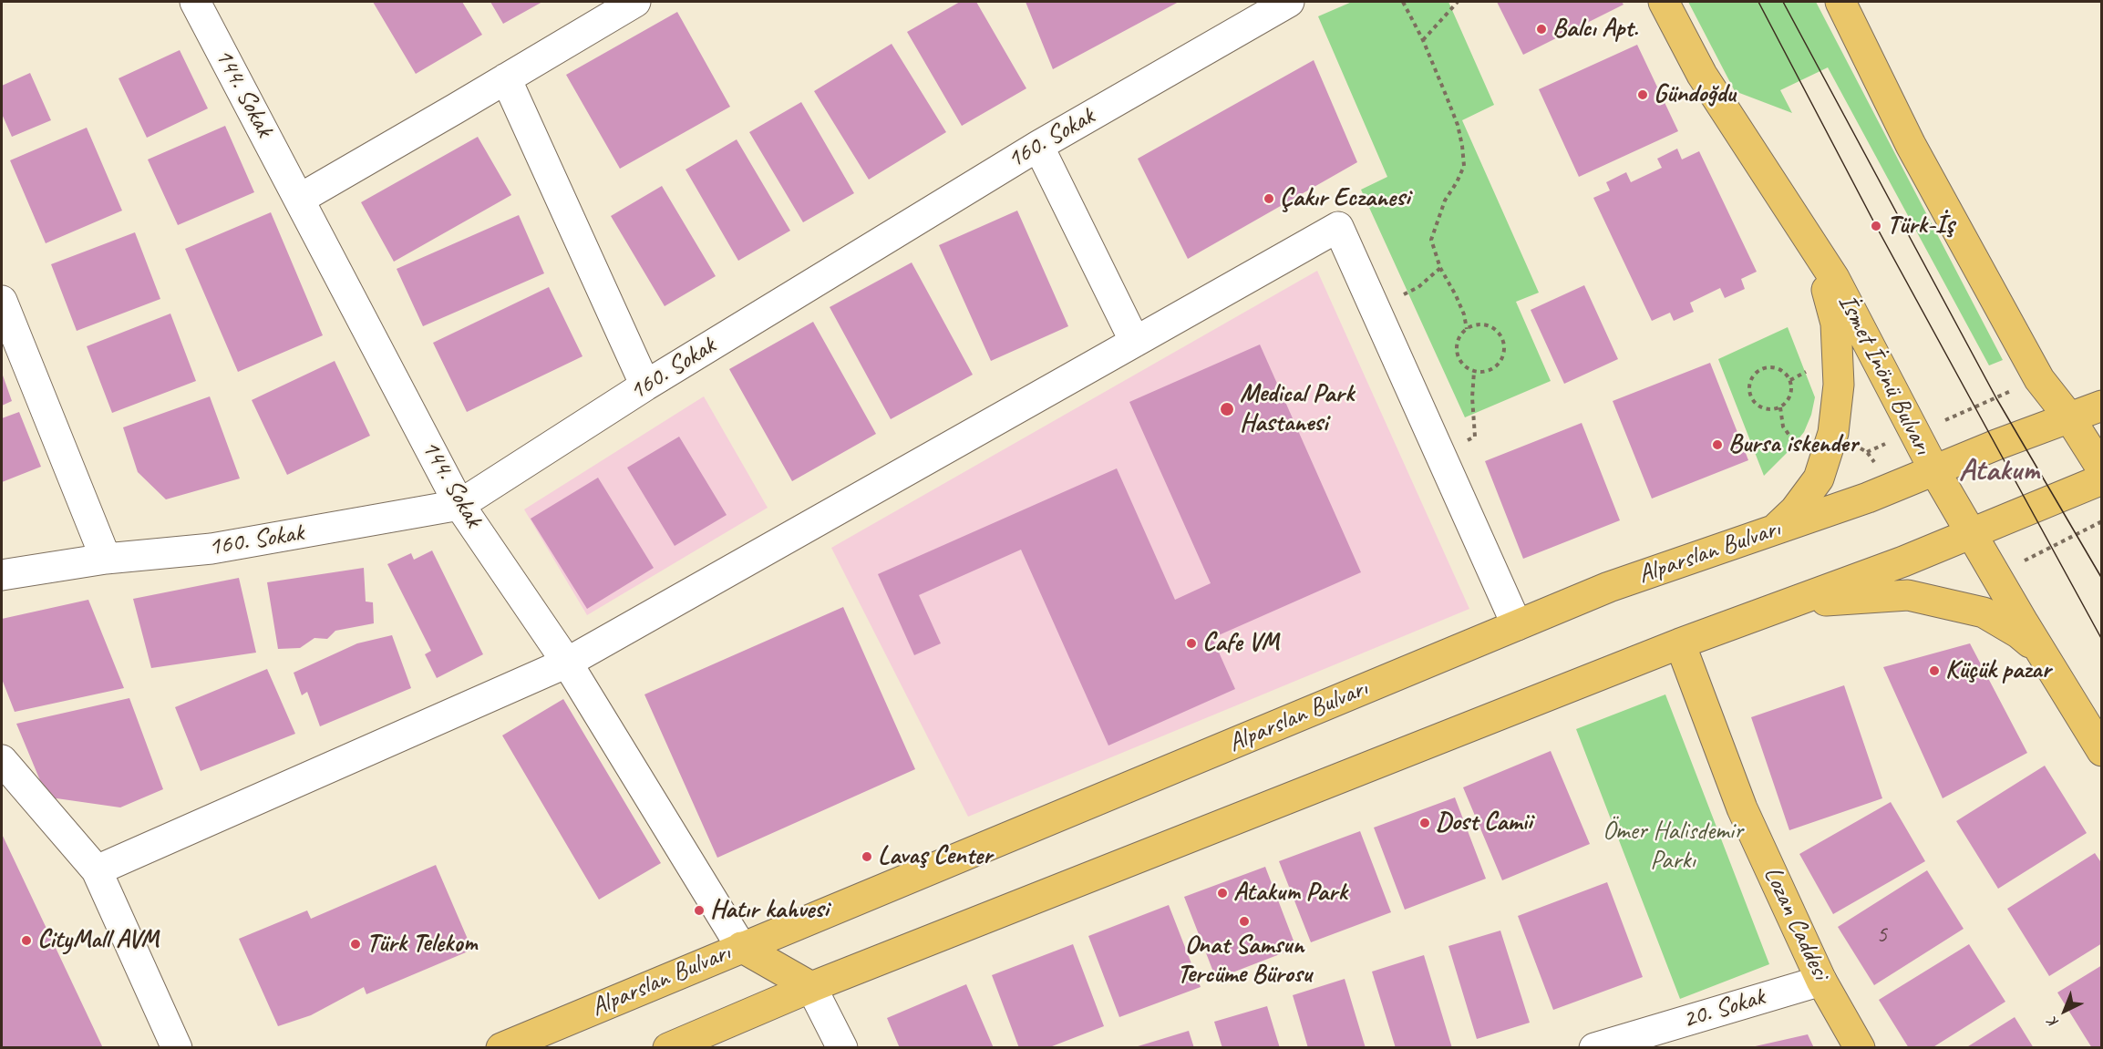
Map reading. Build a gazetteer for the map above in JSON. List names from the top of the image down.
{
  "streets": {
    "main road": ["İsmet İnönü Bulvarı", "Alparslan Bulvarı", "Lozan Caddesi"],
    "street": ["144. Sokak", "160. Sokak", "20. Sokak"]
  },
  "crossings": [
    ["144. Sokak", "160. Sokak"],
    ["144. Sokak", "Alparslan Bulvarı"],
    ["İsmet İnönü Bulvarı", "Alparslan Bulvarı"],
    ["Lozan Caddesi", "20. Sokak"]
  ],
  "districts": ["Atakum"],
  "parks": ["Ömer Halisdemir Parkı"],
  "places": [
    "Balcı Apt.",
    "Gündoğdu",
    "Çakır Eczanesi",
    "Türk-İş",
    "Medical Park Hastanesi",
    "Bursa iskender",
    "Cafe VM",
    "Küçük pazar",
    "Dost Camii",
    "Lavaş Center",
    "Atakum Park",
    "Hatır kahvesi",
    "Onat Samsun Tercüme Bürosu",
    "CityMall AVM",
    "Türk Telekom"
  ],
  "house_numbers": ["5"],
  "north": "bottom left"
}
